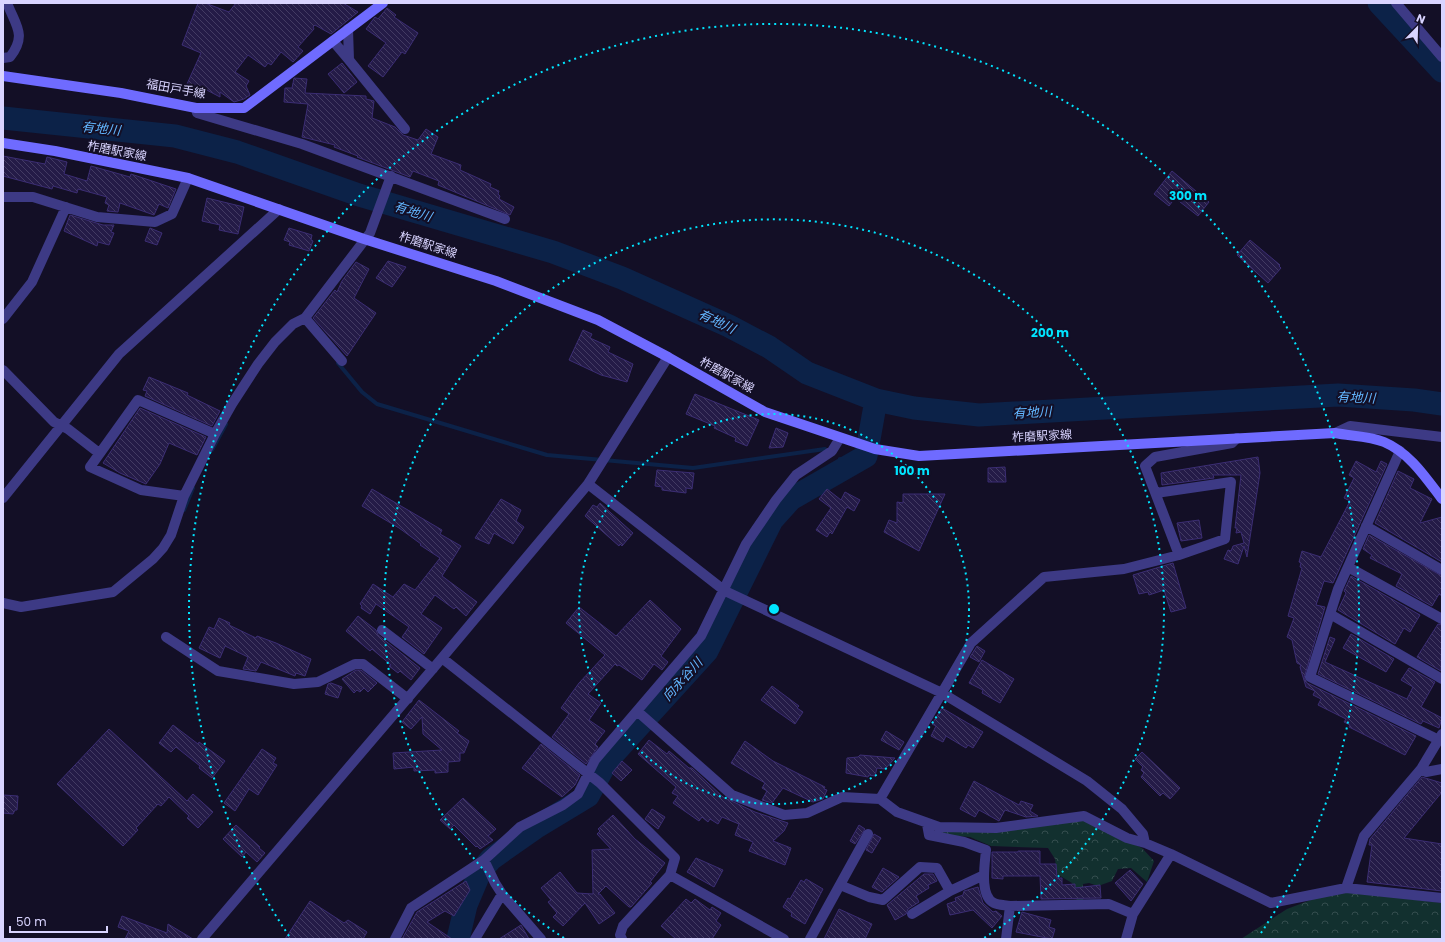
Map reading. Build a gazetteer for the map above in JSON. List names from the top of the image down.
{
  "streets": {
    "main road": ["福田戸手線", "柞磨駅家線"]
  },
  "water": ["有地川", "向永谷川"],
  "scale_bar": "50 m",
  "north": "top right",
  "rings": ["300 m", "200 m", "100 m"]
}
